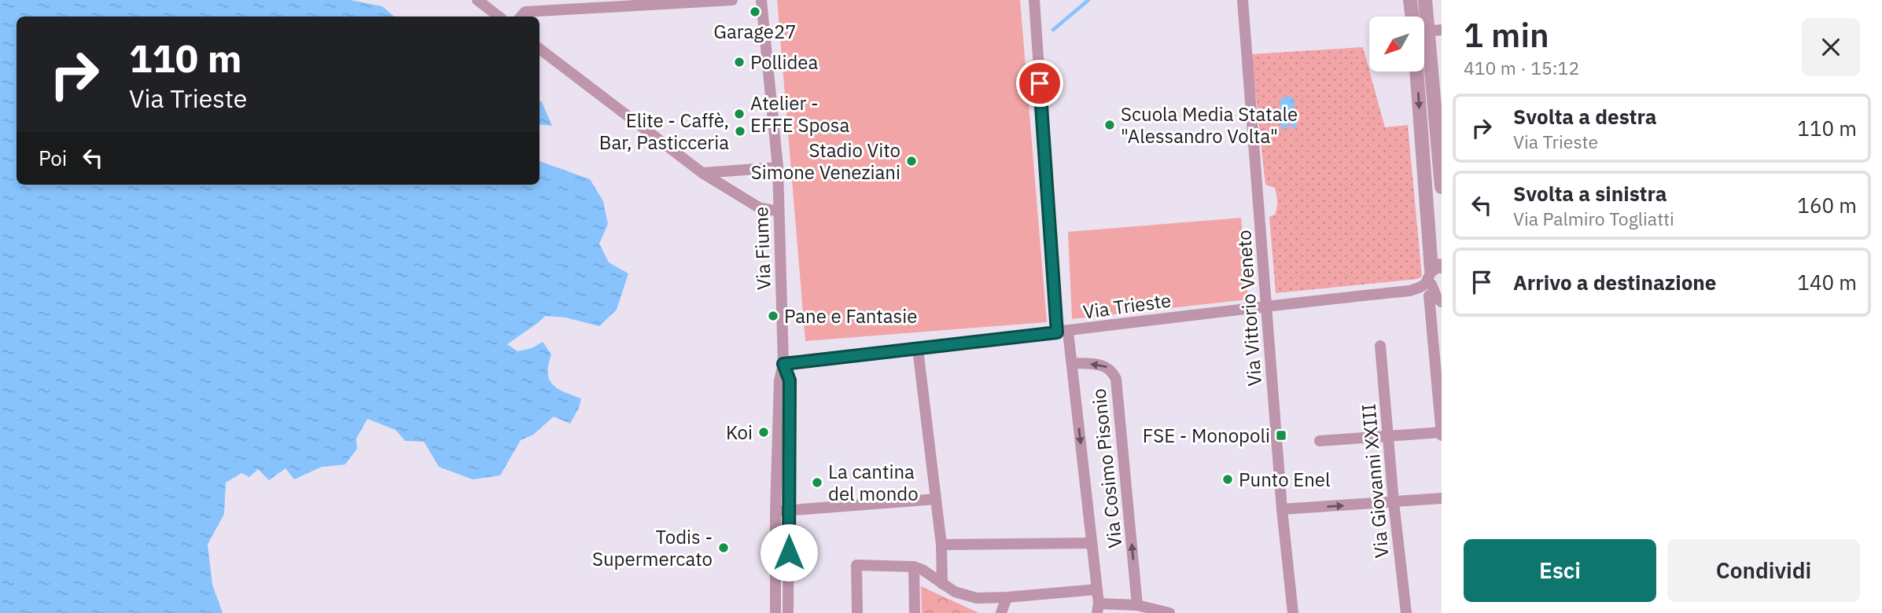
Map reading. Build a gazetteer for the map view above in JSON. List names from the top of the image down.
{
  "streets": {
    "street": [
      "Via Fiume",
      "Via Trieste",
      "Via Vittorio Veneto",
      "Via Cosimo Pisonio",
      "Via Giovanni XXIII"
    ]
  },
  "crossings": [
    ["Via Fiume", "Via Trieste"],
    ["Via Trieste", "Via Vittorio Veneto"],
    ["Via Trieste", "Via Cosimo Pisonio"]
  ],
  "places": {
    "other": [
      "Garage27",
      "Pollidea",
      "Atelier - EFFE Sposa",
      "Scuola Media Statale \"Alessandro Volta\"",
      "Elite - Caffè, Bar, Pasticceria",
      "Stadio Vito Simone Veneziani",
      "Pane e Fantasie",
      "Koi",
      "Punto Enel",
      "La cantina del mondo",
      "Todis - Supermercato"
    ],
    "transit": ["FSE - Monopoli"]
  },
  "north": "bottom left",
  "page": {
    "heading": ["1 min", "410 m · 15:12"],
    "turn": ["110 m", "Via Trieste"],
    "list": [
      {
        "name": "Svolta a destra",
        "note": "Via Trieste",
        "value": "110 m"
      },
      {
        "name": "Svolta a sinistra",
        "note": "Via Palmiro Togliatti",
        "value": "160 m"
      },
      {
        "name": "Arrivo a destinazione",
        "value": "140 m"
      }
    ],
    "then": "Poi",
    "buttons": ["Esci", "Condividi"]
  }
}
